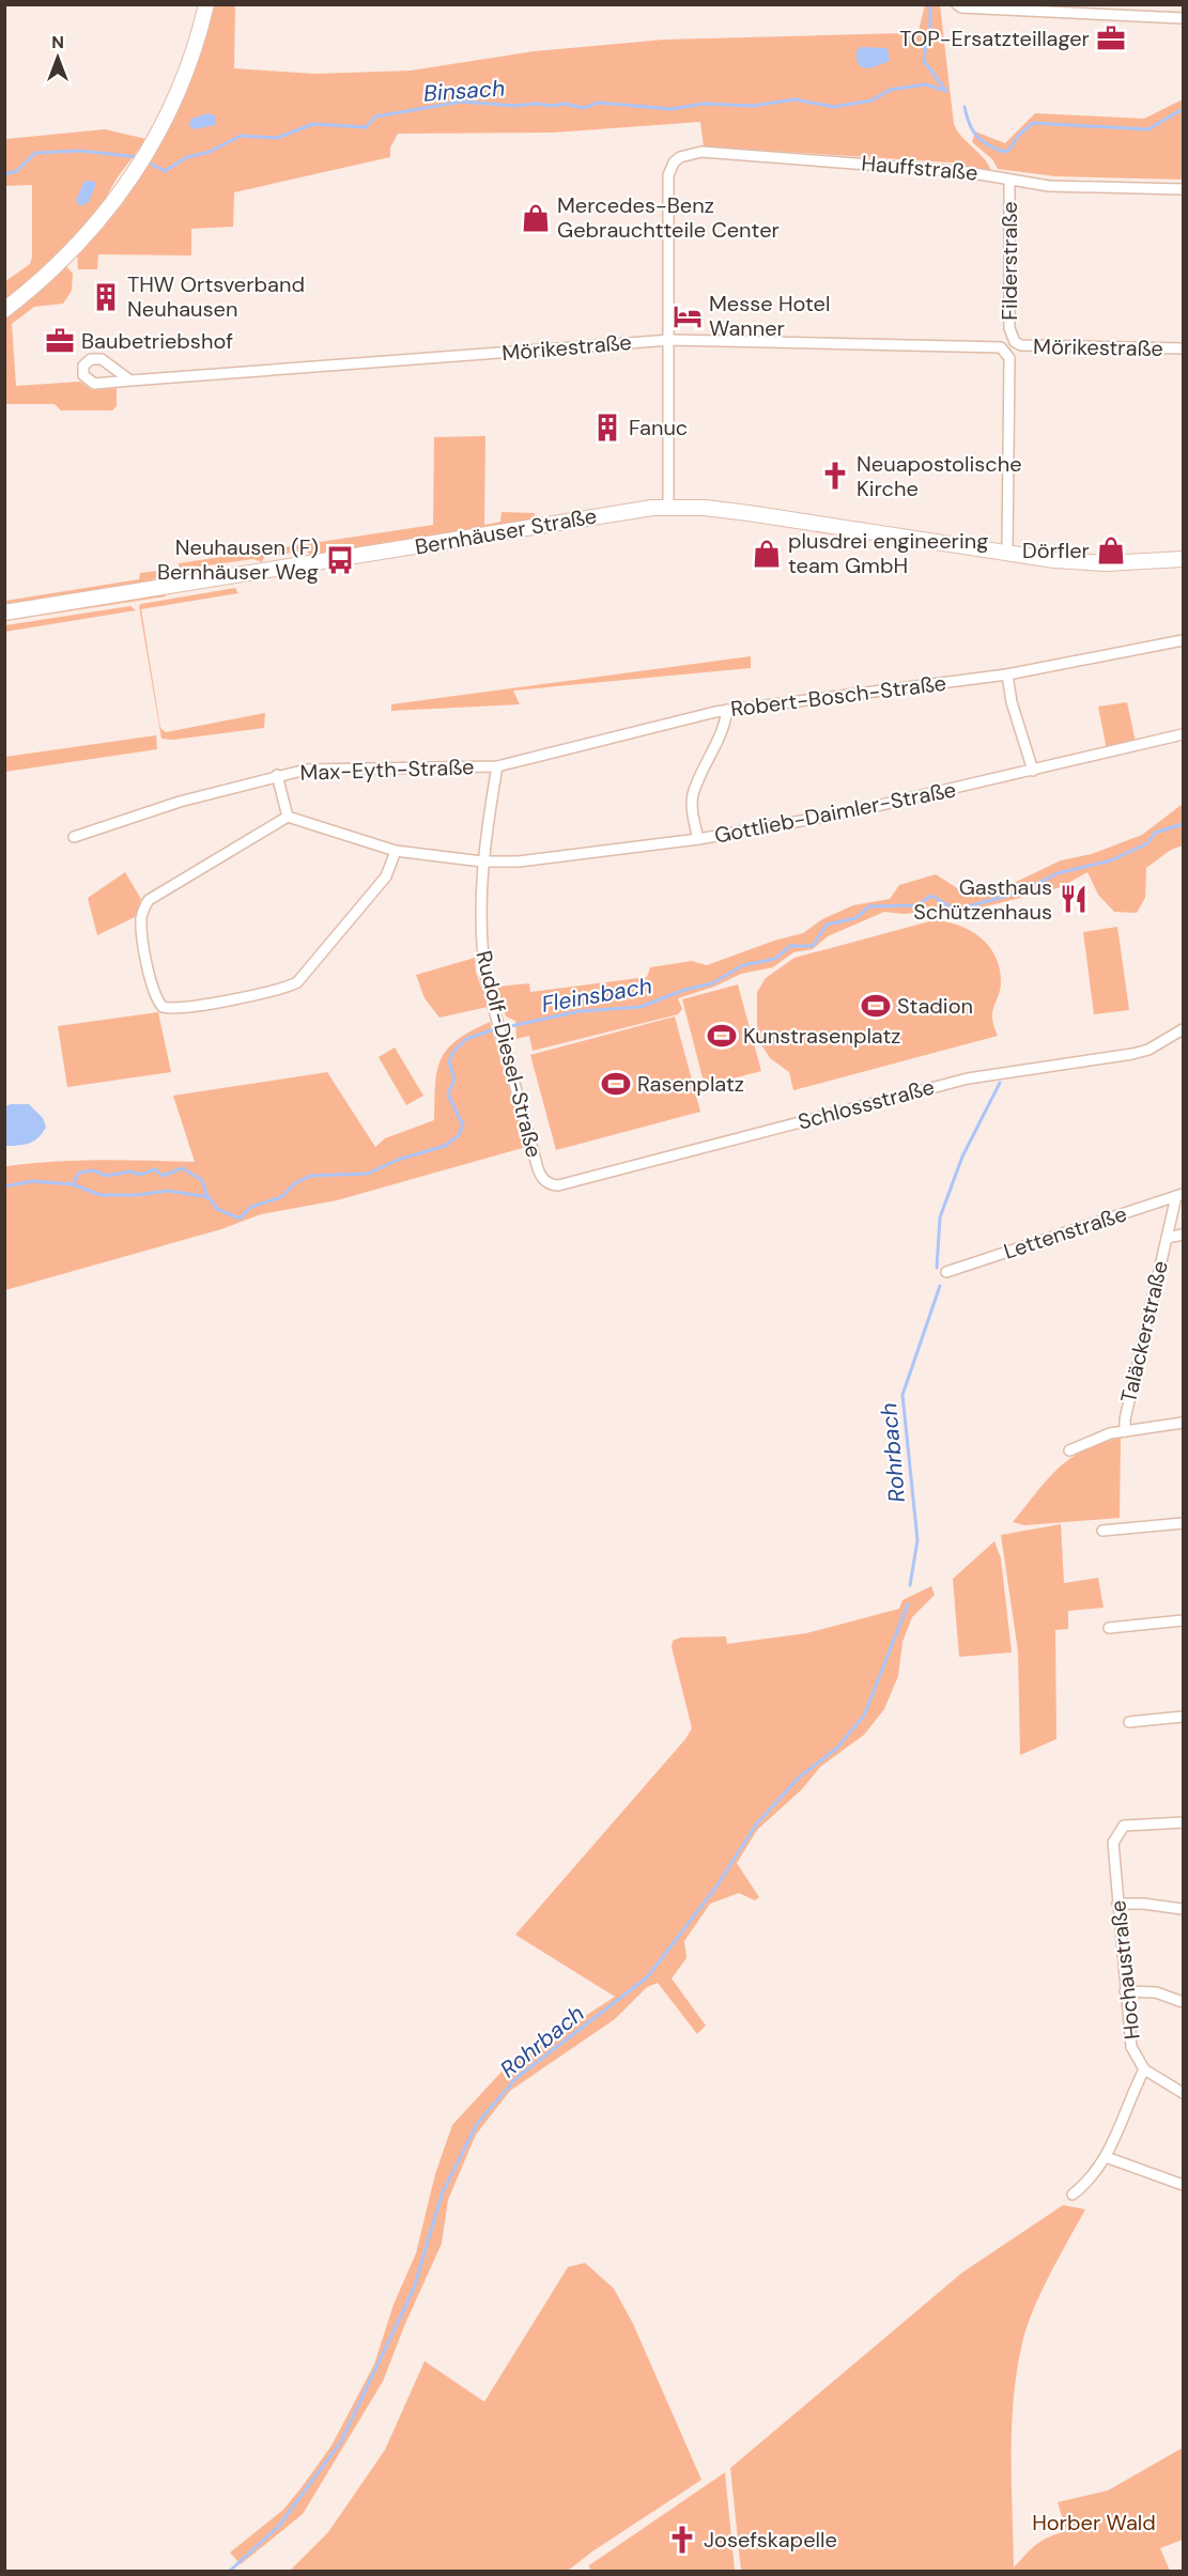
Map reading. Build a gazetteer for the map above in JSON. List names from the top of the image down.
{
  "streets": {
    "street": [
      "Hauffstraße",
      "Filderstraße",
      "Mörikestraße",
      "Bernhäuser Straße",
      "Robert-Bosch-Straße",
      "Max-Eyth-Straße",
      "Gottlieb-Daimler-Straße",
      "Rudolf-Diesel-Straße",
      "Schlossstraße",
      "Lettenstraße",
      "Taläckerstraße",
      "Hochaustraße"
    ]
  },
  "crossings": [
    ["Hauffstraße", "Filderstraße"],
    ["Hauffstraße", "Mörikestraße"],
    ["Filderstraße", "Mörikestraße"],
    ["Filderstraße", "Bernhäuser Straße"],
    ["Robert-Bosch-Straße", "Max-Eyth-Straße"],
    ["Robert-Bosch-Straße", "Rudolf-Diesel-Straße"],
    ["Max-Eyth-Straße", "Gottlieb-Daimler-Straße"],
    ["Max-Eyth-Straße", "Rudolf-Diesel-Straße"],
    ["Gottlieb-Daimler-Straße", "Rudolf-Diesel-Straße"],
    ["Rudolf-Diesel-Straße", "Schlossstraße"],
    ["Lettenstraße", "Taläckerstraße"]
  ],
  "water": ["Binsach", "Fleinsbach", "Rohrbach"],
  "parks": ["Horber Wald"],
  "places": {
    "office": ["TOP-Ersatzteillager", "Baubetriebshof"],
    "shop": ["Mercedes-Benz Gebrauchtteile Center", "Dörfler", "plusdrei engineering team GmbH"],
    "building": ["THW Ortsverband Neuhausen", "Fanuc"],
    "hotel": ["Messe Hotel Wanner"],
    "church": ["Neuapostolische Kirche", "Josefskapelle"],
    "bus stop": ["Neuhausen (F) Bernhäuser Weg"],
    "restaurant": ["Gasthaus Schützenhaus"],
    "sports": ["Stadion", "Kunstrasenplatz", "Rasenplatz"]
  },
  "north": "top"
}
